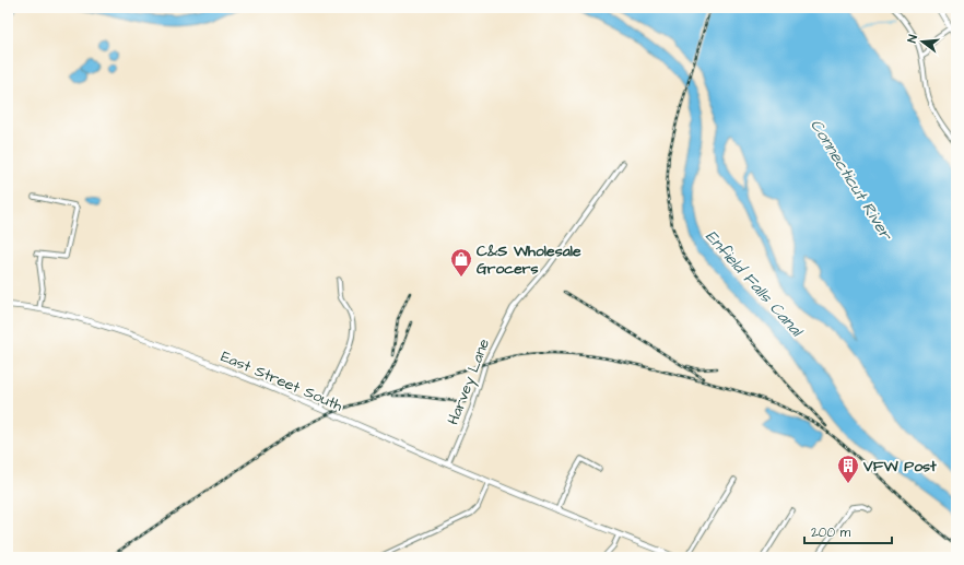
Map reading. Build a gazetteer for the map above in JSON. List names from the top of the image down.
{
  "streets": {
    "main road": ["East Street South"],
    "street": ["Harvey Lane"]
  },
  "crossings": [
    ["East Street South", "Harvey Lane"]
  ],
  "water": ["Connecticut River", "Enfield Falls Canal"],
  "places": {
    "shop": ["C&S Wholesale Grocers"],
    "building": ["VFW Post"]
  },
  "scale_bar": "200 m",
  "north": "left"
}
